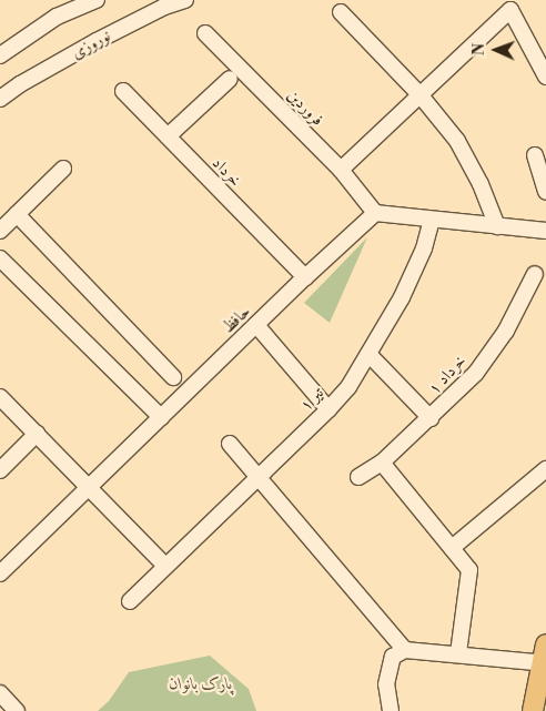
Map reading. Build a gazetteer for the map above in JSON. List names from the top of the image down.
{
  "streets": {
    "street": [
      "نوروزی",
      "فروردین",
      "خرداد",
      "حافظ",
      "خرداد ۱",
      "تیر ۱"
    ]
  },
  "crossings": [
    ["فروردین", "حافظ"],
    ["خرداد", "حافظ"]
  ],
  "parks": ["پارک بانوان"],
  "north": "left"
}
